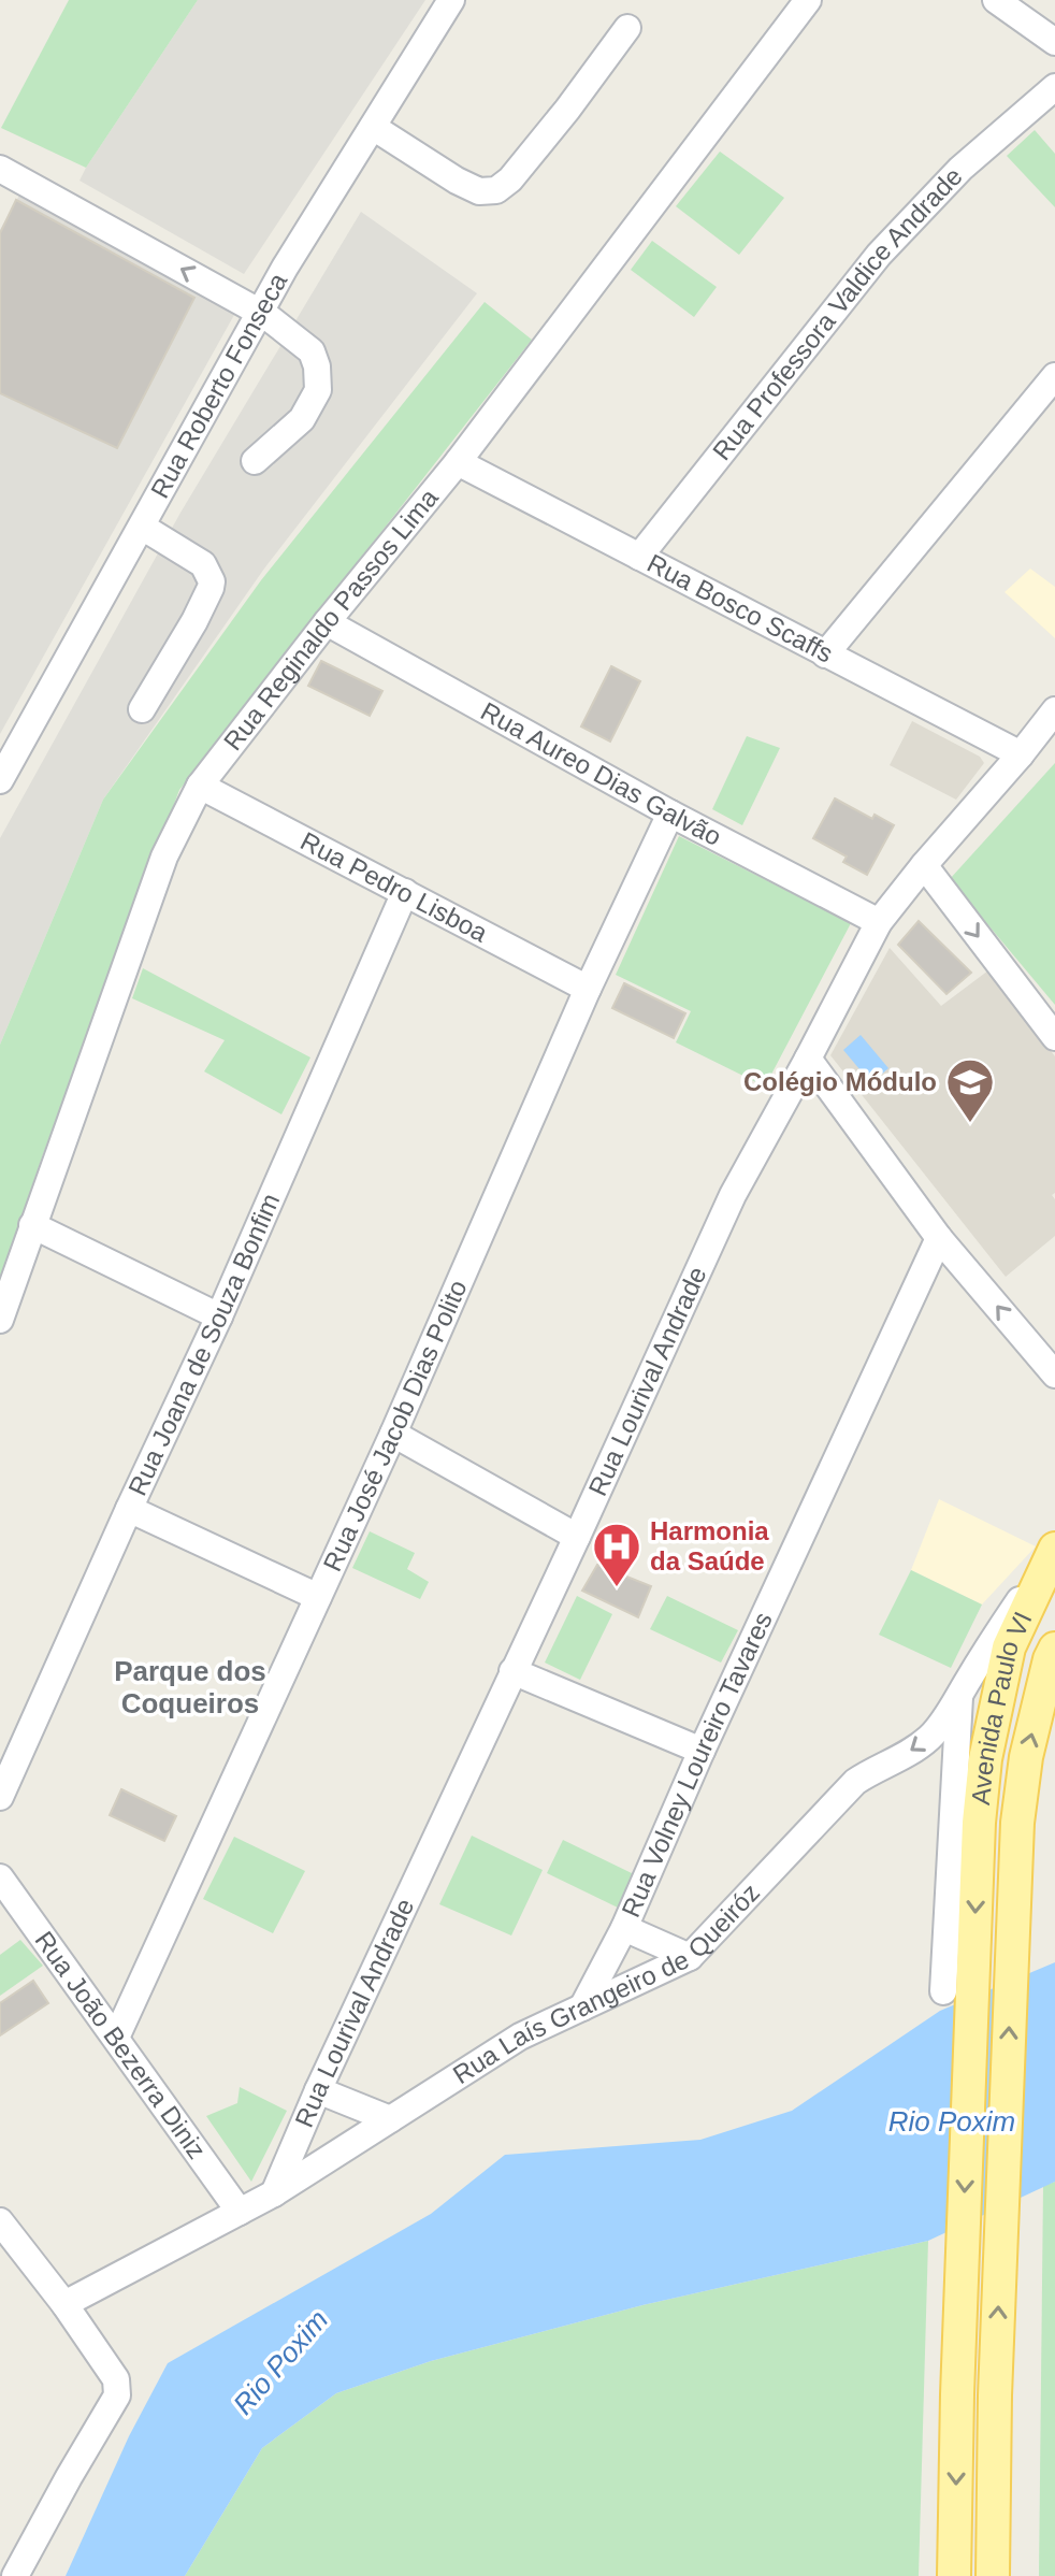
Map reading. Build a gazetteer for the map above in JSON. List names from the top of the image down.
{
  "streets": {
    "main road": ["Avenida Paulo VI"],
    "street": [
      "Rua Professora Valdice Andrade",
      "Rua Roberto Fonseca",
      "Rua Bosco Scaffs",
      "Rua Reginaldo Passos Lima",
      "Rua Aureo Dias Galvão",
      "Rua Pedro Lisboa",
      "Rua Joana de Souza Bonfim",
      "Rua Lourival Andrade",
      "Rua José Jacob Dias Polito",
      "Rua Volney Loureiro Tavares",
      "Rua Laís Grangeiro de Queiróz",
      "Rua João Bezerra Diniz"
    ]
  },
  "crossings": [
    ["Rua Professora Valdice Andrade", "Rua Bosco Scaffs"],
    ["Rua Bosco Scaffs", "Rua Reginaldo Passos Lima"],
    ["Rua Bosco Scaffs", "Rua Lourival Andrade"],
    ["Rua Reginaldo Passos Lima", "Rua Aureo Dias Galvão"],
    ["Rua Reginaldo Passos Lima", "Rua Pedro Lisboa"],
    ["Rua Aureo Dias Galvão", "Rua Lourival Andrade"],
    ["Rua Aureo Dias Galvão", "Rua José Jacob Dias Polito"],
    ["Rua Pedro Lisboa", "Rua Joana de Souza Bonfim"],
    ["Rua Pedro Lisboa", "Rua José Jacob Dias Polito"],
    ["Rua Lourival Andrade", "Rua Laís Grangeiro de Queiróz"],
    ["Rua José Jacob Dias Polito", "Rua João Bezerra Diniz"],
    ["Avenida Paulo VI", "Rua Laís Grangeiro de Queiróz"],
    ["Rua Volney Loureiro Tavares", "Rua Laís Grangeiro de Queiróz"],
    ["Rua Laís Grangeiro de Queiróz", "Rua João Bezerra Diniz"]
  ],
  "districts": ["Parque dos Coqueiros"],
  "water": ["Rio Poxim"],
  "places": {
    "school or university": ["Colégio Módulo"],
    "hospital": ["Harmonia da Saúde"]
  }
}
